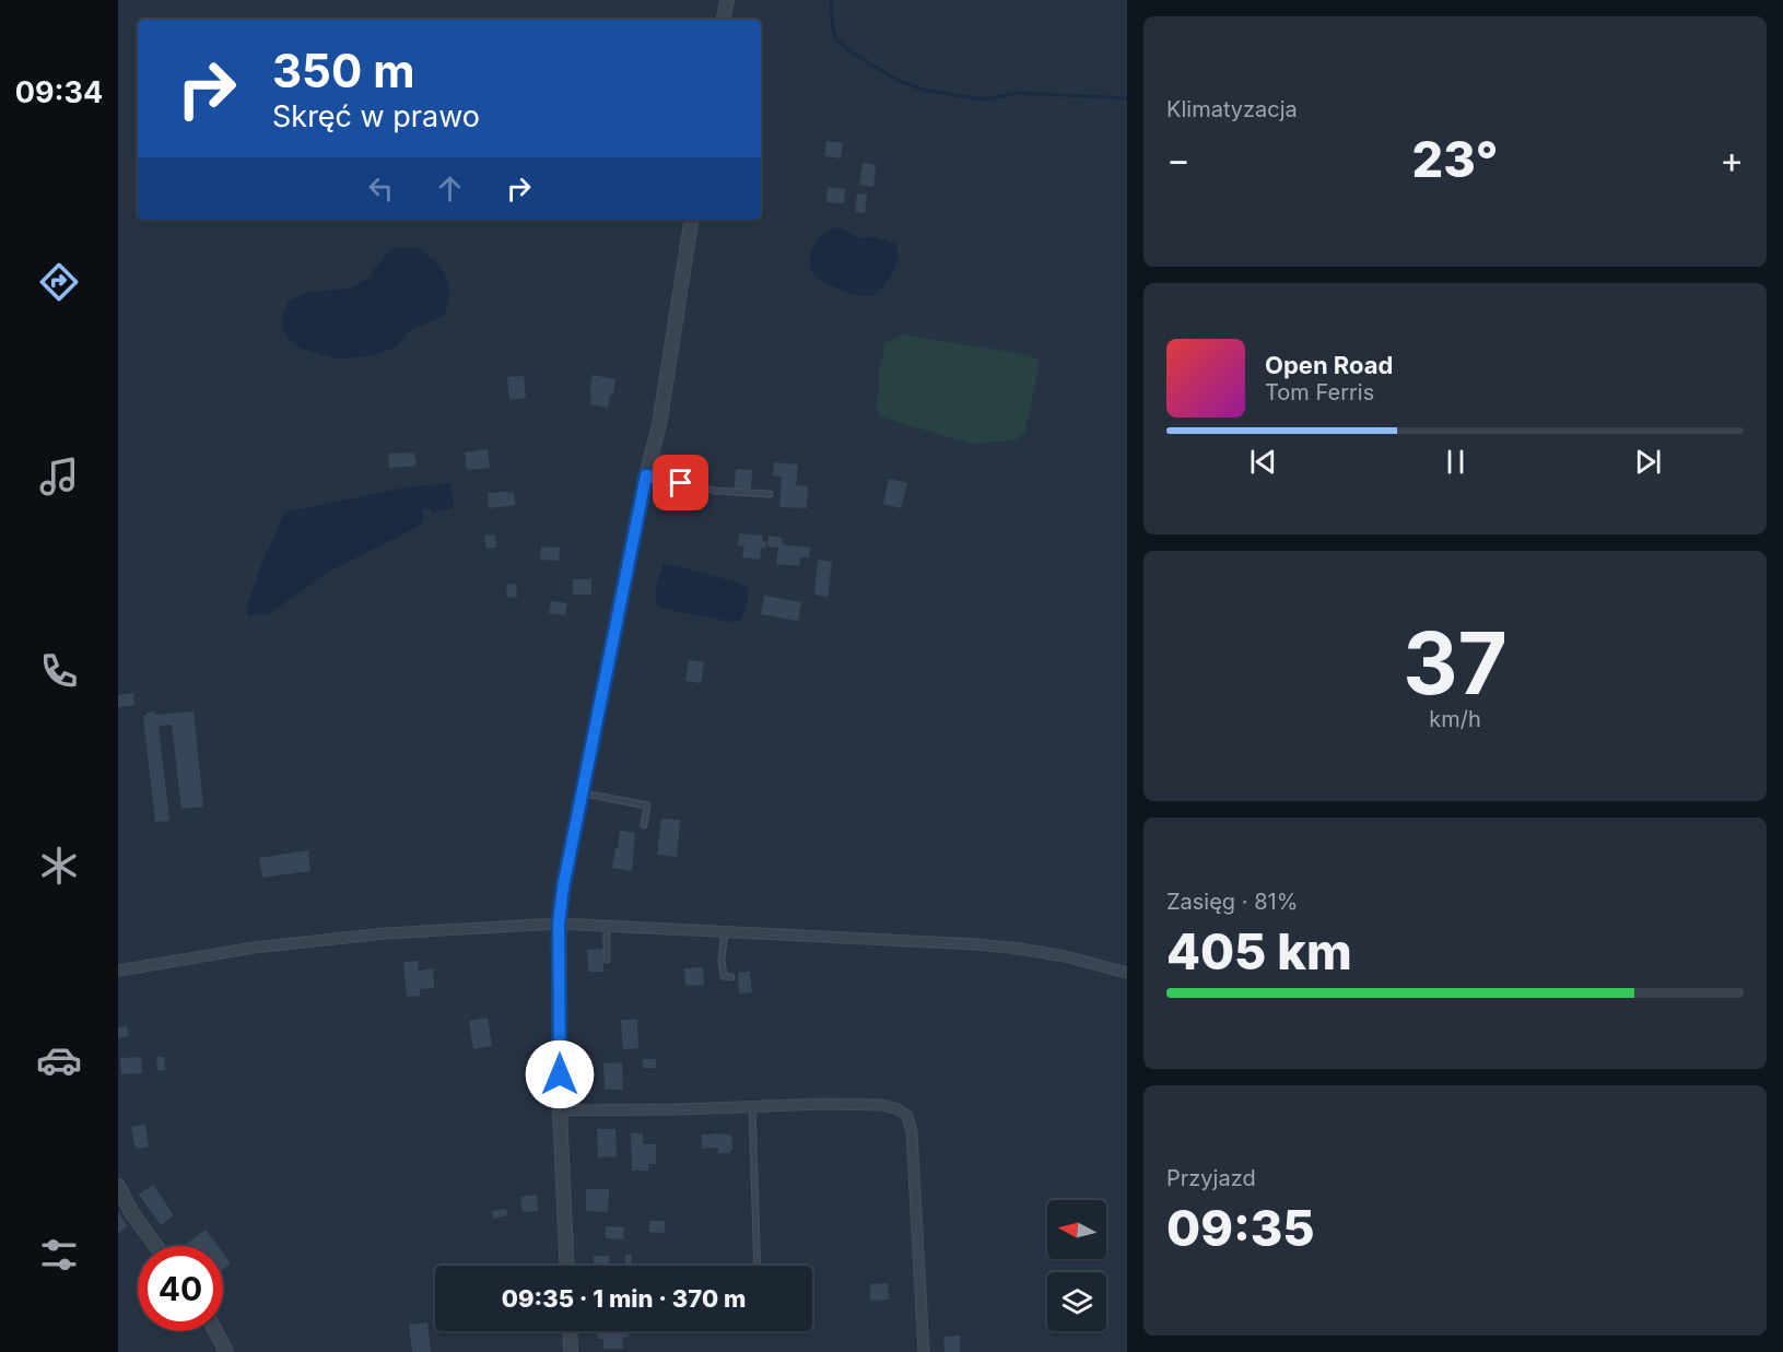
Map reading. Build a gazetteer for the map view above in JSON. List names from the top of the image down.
{
  "north": "left",
  "page": {
    "tabs": "09:34",
    "tile": [
      "Klimatyzacja",
      ["37", "km/h"],
      ["Zasięg · 81%", "405 km"],
      ["Przyjazd", "09:35"]
    ],
    "turn": ["350 m", "Skręć w prawo"],
    "heat": ["−", "23°", "+"],
    "song": ["Open Road", "Tom Ferris"],
    "limit": "40",
    "trip": "09:35 · 1 min · 370 m"
  }
}
